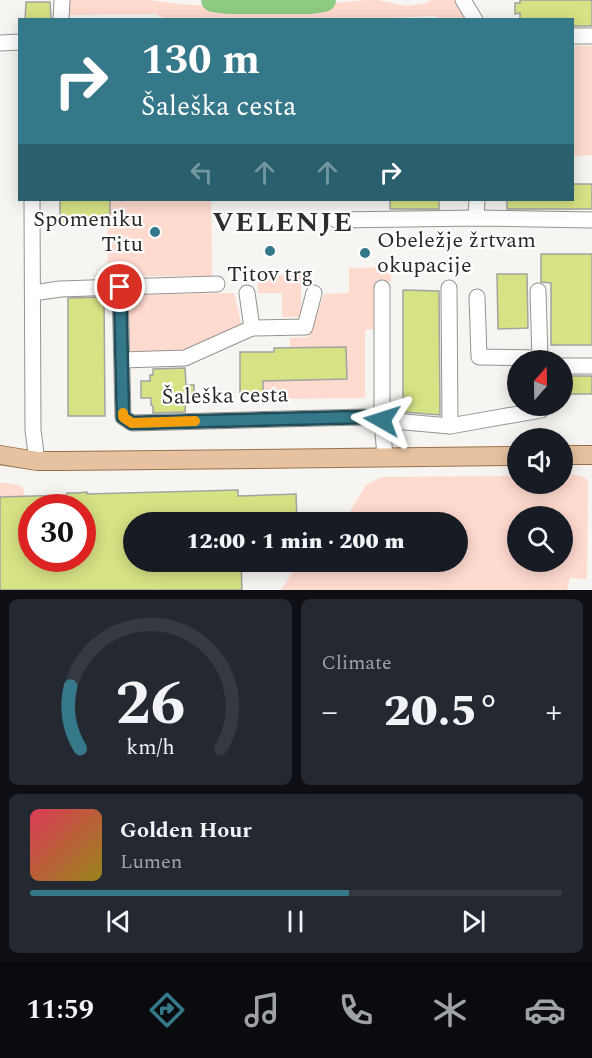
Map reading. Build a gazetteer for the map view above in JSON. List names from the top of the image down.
{
  "streets": {
    "street": ["Šaleška cesta"]
  },
  "districts": ["VELENJE"],
  "places": ["Spomeniku Titu", "Titov trg", "Obeležje žrtvam okupacije"],
  "north": "top",
  "page": {
    "turn": ["130 m", "Šaleška cesta"],
    "limit": "30",
    "trip": "12:00 · 1 min · 200 m",
    "tile": "Climate",
    "heat": ["−", "20.5°", "+"],
    "song": ["Golden Hour", "Lumen"],
    "tabs": "11:59",
    "gauge": ["26", "km/h"]
  }
}
